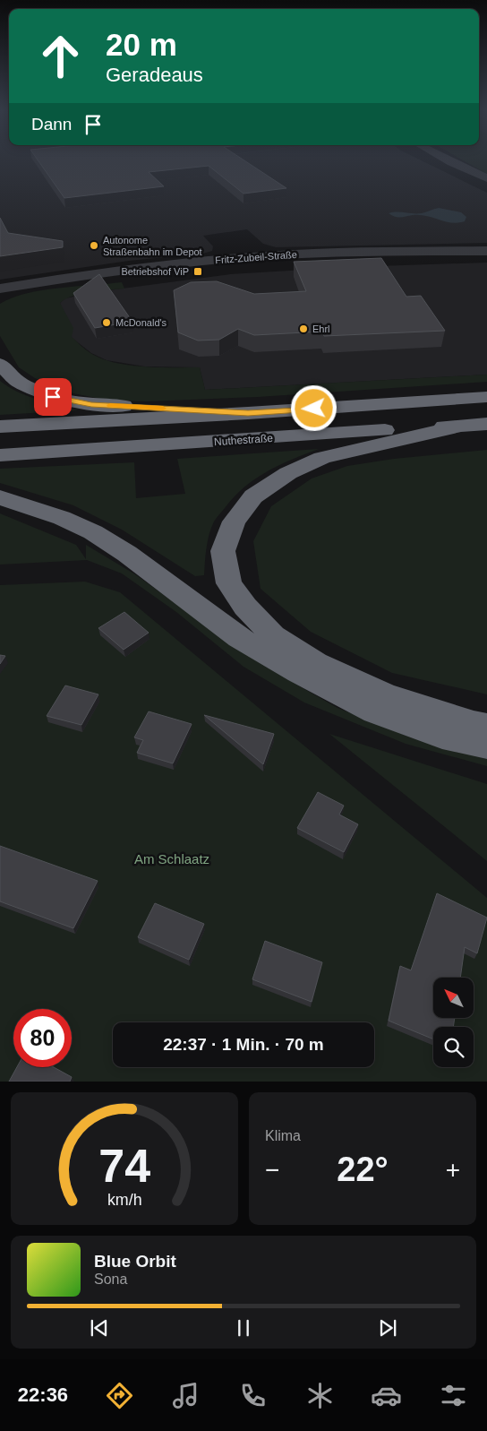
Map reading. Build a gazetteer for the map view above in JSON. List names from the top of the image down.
{
  "streets": {
    "highway": ["Nuthestraße"],
    "street": ["Fritz-Zubeil-Straße"]
  },
  "parks": ["Am Schlaatz"],
  "places": {
    "other": ["Autonome Straßenbahn im Depot", "McDonald's", "Ehrl"],
    "transit": ["Betriebshof ViP"]
  },
  "north": "top left",
  "page": {
    "turn": ["20 m", "Geradeaus"],
    "then": "Dann",
    "limit": "80",
    "trip": "22:37 · 1 Min. · 70 m",
    "tile": "Klima",
    "heat": ["−", "22°", "+"],
    "song": ["Blue Orbit", "Sona"],
    "tabs": "22:36",
    "gauge": ["74", "km/h"]
  }
}
